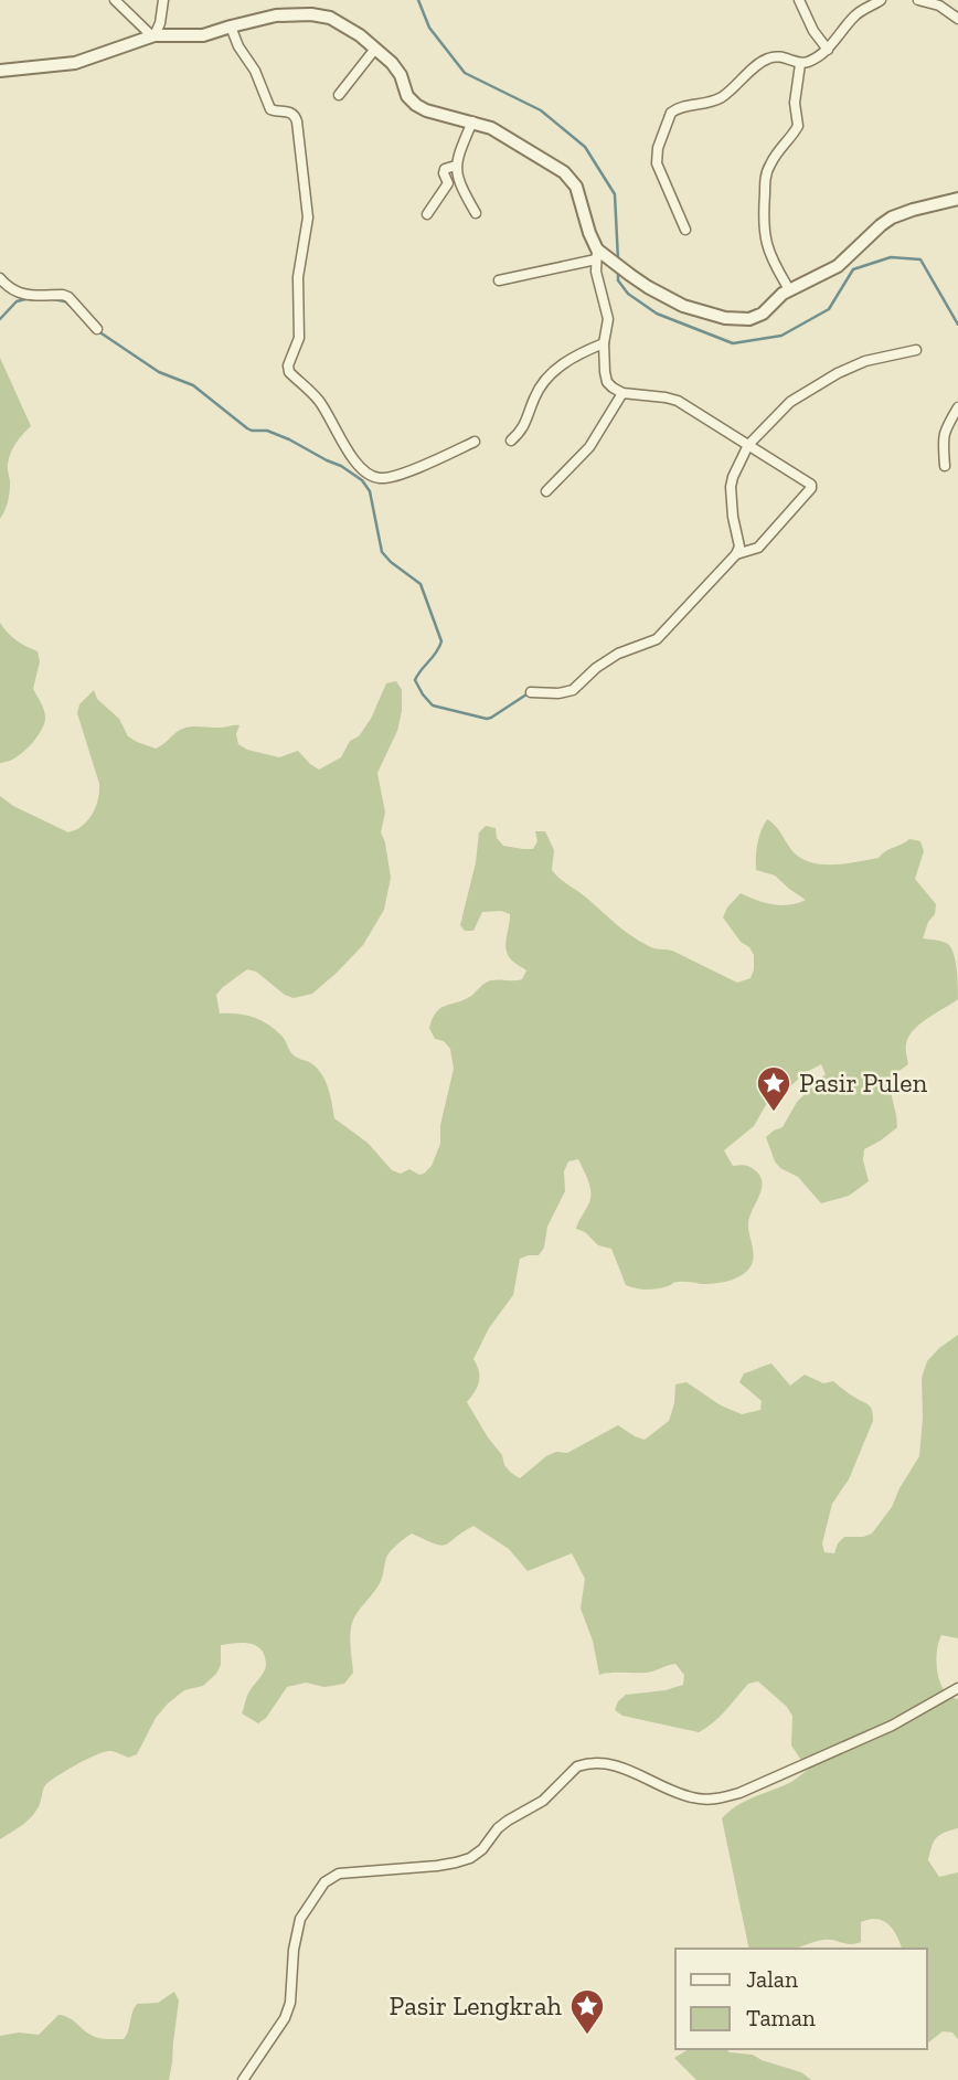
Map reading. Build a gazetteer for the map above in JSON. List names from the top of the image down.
{
  "places": {
    "place": ["Pasir Pulen", "Pasir Lengkrah"]
  },
  "legend": ["Jalan", "Taman"]
}
